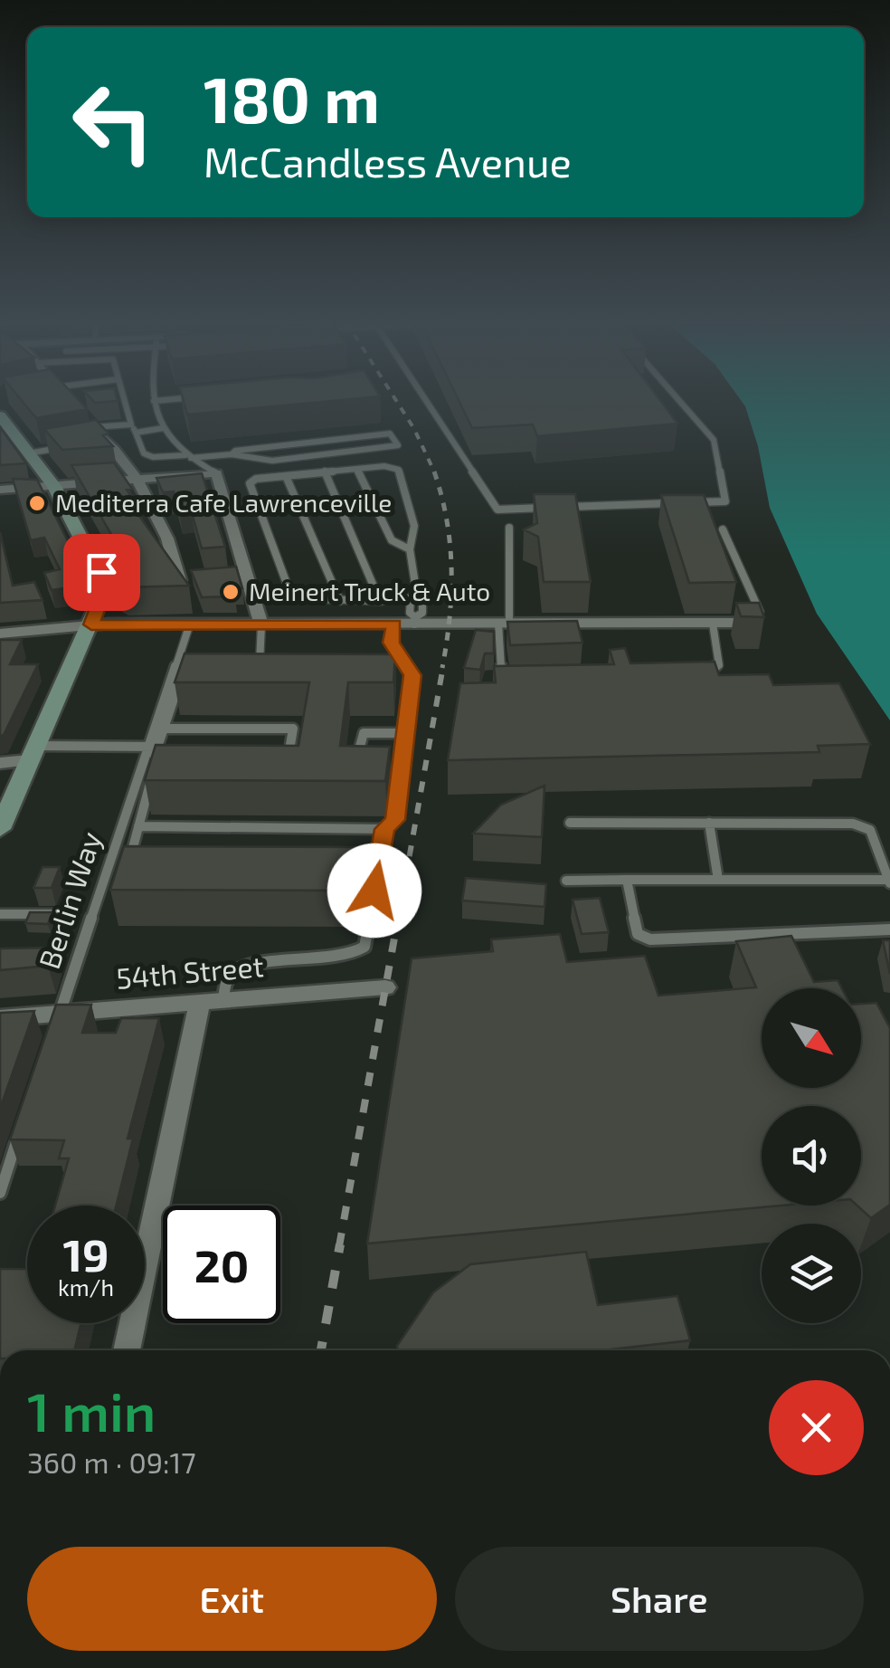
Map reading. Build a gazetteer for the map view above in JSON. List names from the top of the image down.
{
  "streets": {
    "street": ["54th Street"],
    "lane": ["Berlin Way"]
  },
  "crossings": [
    ["Berlin Way", "54th Street"]
  ],
  "places": ["Mediterra Cafe Lawrenceville", "Meinert Truck & Auto"],
  "north": "bottom right",
  "page": {
    "turn": ["180 m", "McCandless Avenue"],
    "speed": "19 km/h",
    "limit": "20",
    "heading": ["1 min", "360 m · 09:17"],
    "buttons": ["Exit", "Share"]
  }
}
